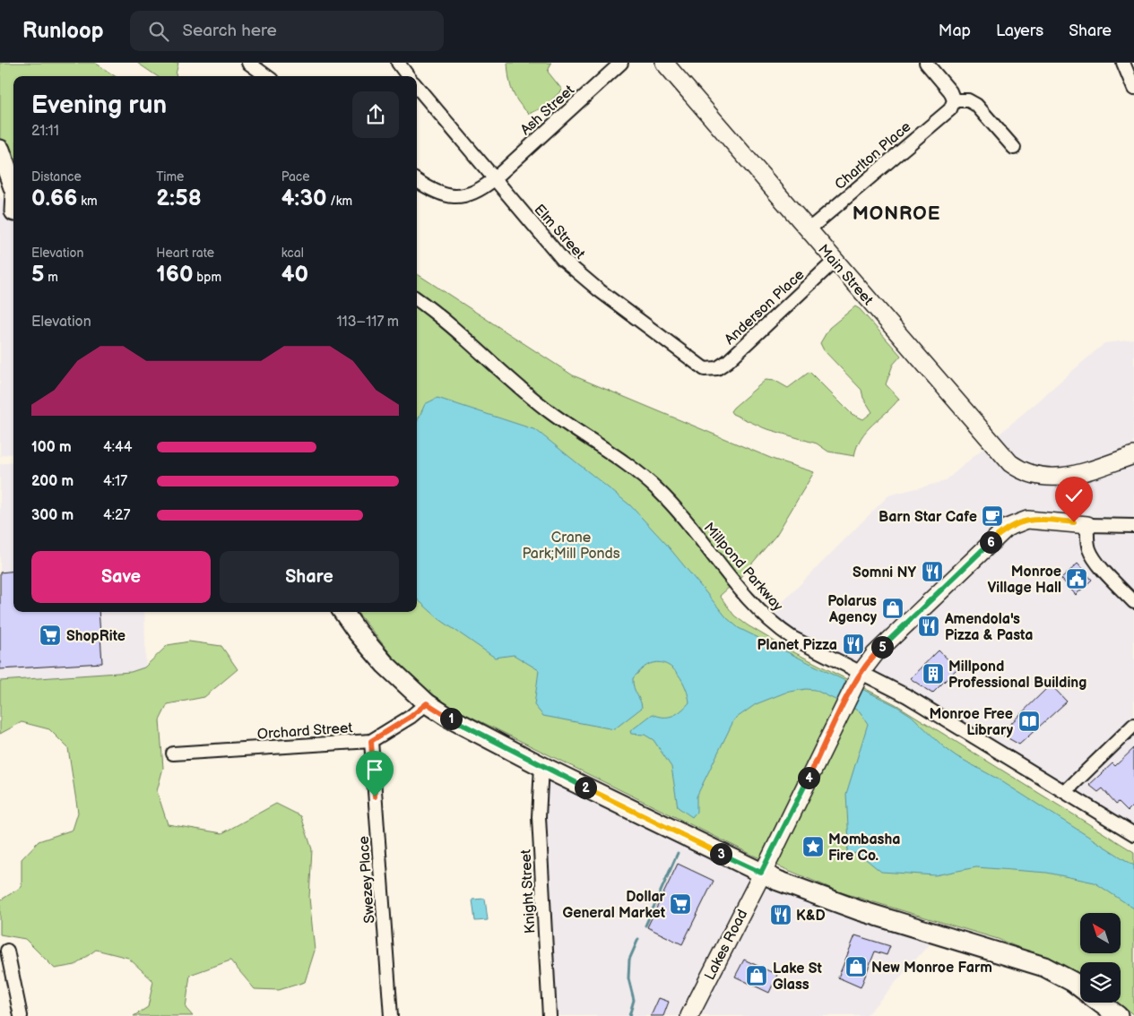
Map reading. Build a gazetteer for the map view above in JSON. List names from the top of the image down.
{
  "streets": {
    "street": [
      "Ash Street",
      "Charlton Place",
      "Elm Street",
      "Main Street",
      "Anderson Place",
      "Millpond Parkway",
      "Orchard Street",
      "Swezey Place",
      "Knight Street",
      "Lakes Road"
    ]
  },
  "crossings": [
    ["Ash Street", "Elm Street"],
    ["Charlton Place", "Main Street"],
    ["Elm Street", "Anderson Place"],
    ["Main Street", "Anderson Place"],
    ["Millpond Parkway", "Lakes Road"],
    ["Orchard Street", "Swezey Place"]
  ],
  "districts": ["MONROE"],
  "parks": ["Crane Park;Mill Ponds"],
  "places": {
    "cafe": ["Barn Star Cafe"],
    "restaurant": [
      "Somni NY",
      "Amendola's Pizza & Pasta",
      "Planet Pizza",
      "K&D"
    ],
    "public building": ["Monroe Village Hall"],
    "shop": ["Polarus Agency", "New Monroe Farm", "Lake St Glass"],
    "supermarket": ["ShopRite", "Dollar General Market"],
    "building": ["Millpond Professional Building"],
    "library": ["Monroe Free Library"],
    "place": ["Mombasha Fire Co."]
  },
  "north": "top left",
  "page": {
    "header": "Runloop",
    "search": "Search here",
    "nav": ["Map", "Layers", "Share"],
    "heading": ["Evening run", "21:11"],
    "stats": [
      ["Distance", "0.66 km"],
      ["Time", "2:58"],
      ["Pace", "4:30 /km"],
      ["Elevation", "5 m"],
      ["Heart rate", "160 bpm"],
      ["kcal", "40"]
    ],
    "chart": ["Elevation", "113–117 m"],
    "list": [
      {
        "name": "100 m",
        "note": "4:44"
      },
      {
        "name": "200 m",
        "note": "4:17"
      },
      {
        "name": "300 m",
        "note": "4:27"
      }
    ],
    "pins": [
      "6",
      "5",
      "1",
      "4",
      "2",
      "3"
    ],
    "buttons": ["Save", "Share"]
  }
}
